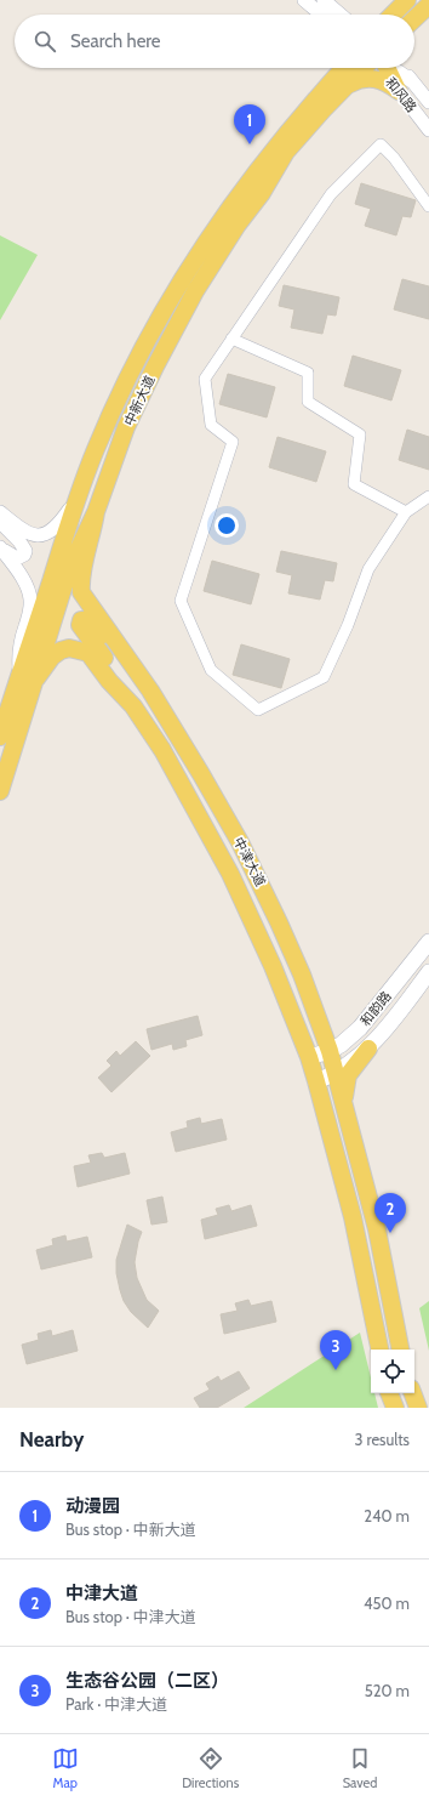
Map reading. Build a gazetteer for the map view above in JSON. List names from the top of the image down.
{
  "streets": {
    "main road": ["中新大道", "中津大道", "和韵路"],
    "street": ["和风路"]
  },
  "crossings": [
    ["中新大道", "中津大道"],
    ["中津大道", "和韵路"]
  ],
  "page": {
    "search": "Search here",
    "pins": ["1", "2", "3"],
    "heading": ["Nearby", "3 results"],
    "list": [
      {
        "mark": "1",
        "name": "动漫园",
        "note": "Bus stop · 中新大道",
        "value": "240 m"
      },
      {
        "mark": "2",
        "name": "中津大道",
        "note": "Bus stop · 中津大道",
        "value": "450 m"
      },
      {
        "mark": "3",
        "name": "生态谷公园（二区）",
        "note": "Park · 中津大道",
        "value": "520 m"
      }
    ],
    "nav": ["Map", "Directions", "Saved"]
  }
}
